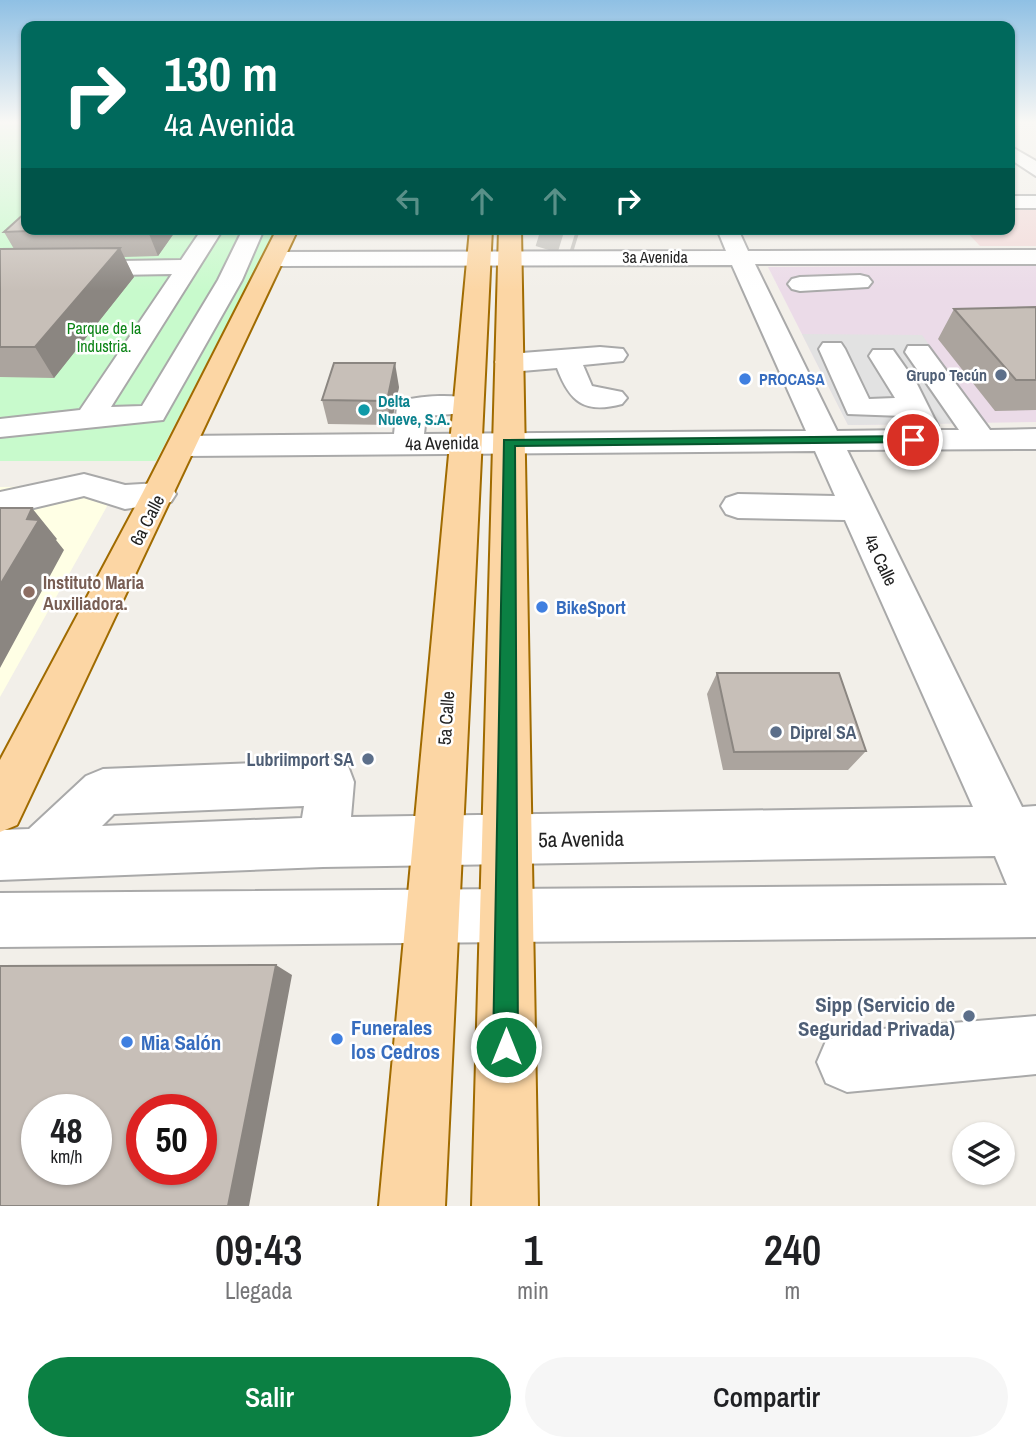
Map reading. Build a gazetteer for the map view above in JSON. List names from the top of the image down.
{
  "streets": {
    "main road": ["6a Calle", "5a Calle"],
    "street": [
      "3a Avenida",
      "4a Avenida",
      "4a Calle",
      "5a Avenida"
    ]
  },
  "crossings": [
    ["3a Avenida", "6a Calle"],
    ["3a Avenida", "4a Calle"],
    ["3a Avenida", "5a Calle"],
    ["4a Avenida", "6a Calle"],
    ["4a Avenida", "4a Calle"],
    ["4a Avenida", "5a Calle"],
    ["4a Calle", "5a Avenida"],
    ["5a Calle", "5a Avenida"]
  ],
  "parks": ["Parque de la Industria."],
  "places": [
    "Grupo Tecún",
    "PROCASA",
    "Delta Nueve, S.A.",
    "Instituto Maria Auxiliadora.",
    "BikeSport",
    "Diprel SA",
    "Lubriimport SA",
    "Sipp (Servicio de Seguridad Privada)",
    "Funerales los Cedros",
    "Mia Salón"
  ],
  "page": {
    "turn": ["130 m", "4a Avenida"],
    "speed": "48 km/h",
    "limit": "50",
    "eta": [
      "09:43",
      "Llegada",
      "1",
      "min",
      "240",
      "m"
    ],
    "buttons": ["Salir", "Compartir"]
  }
}
